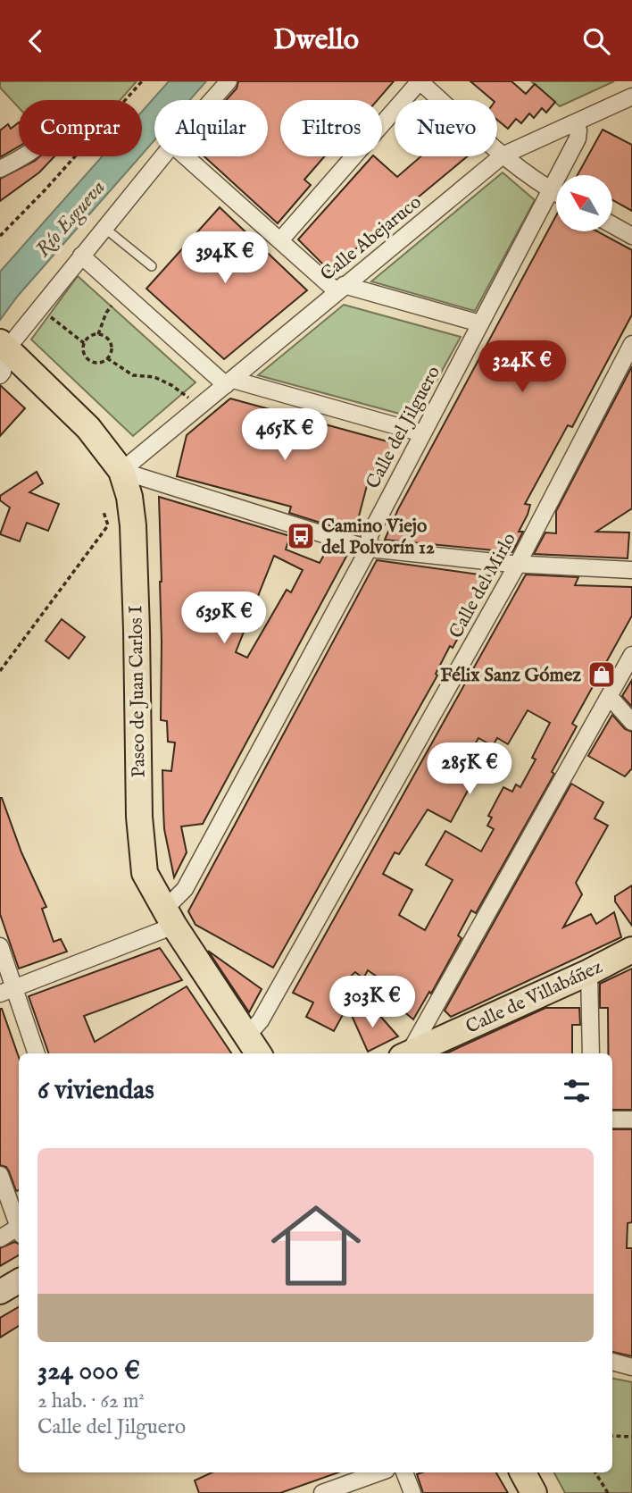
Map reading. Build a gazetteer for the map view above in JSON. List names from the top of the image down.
{
  "streets": {
    "main road": ["Paseo de Juan Carlos I", "Calle de Villabáñez"],
    "street": ["Calle Abejaruco", "Calle del Jilguero", "Calle del Mirlo"]
  },
  "crossings": [
    ["Calle Abejaruco", "Calle del Jilguero"],
    ["Calle Abejaruco", "Paseo de Juan Carlos I"],
    ["Calle del Jilguero", "Paseo de Juan Carlos I"],
    ["Calle del Mirlo", "Paseo de Juan Carlos I"]
  ],
  "water": ["Río Esgueva"],
  "places": {
    "bus stop": ["Camino Viejo del Polvorín 12"],
    "shop": ["Félix Sanz Gómez"]
  },
  "north": "top left",
  "page": {
    "header": "Dwello",
    "chip": [
      "Comprar",
      "Alquilar",
      "Filtros",
      "Nuevo"
    ],
    "price": [
      "394K €",
      "324K €",
      "465K €",
      "639K €",
      "285K €",
      "303K €"
    ],
    "heading": "6 viviendas",
    "list": [
      {
        "name": "324 000 €",
        "note": "2 hab. · 62 m² · Calle del Jilguero"
      }
    ]
  }
}
